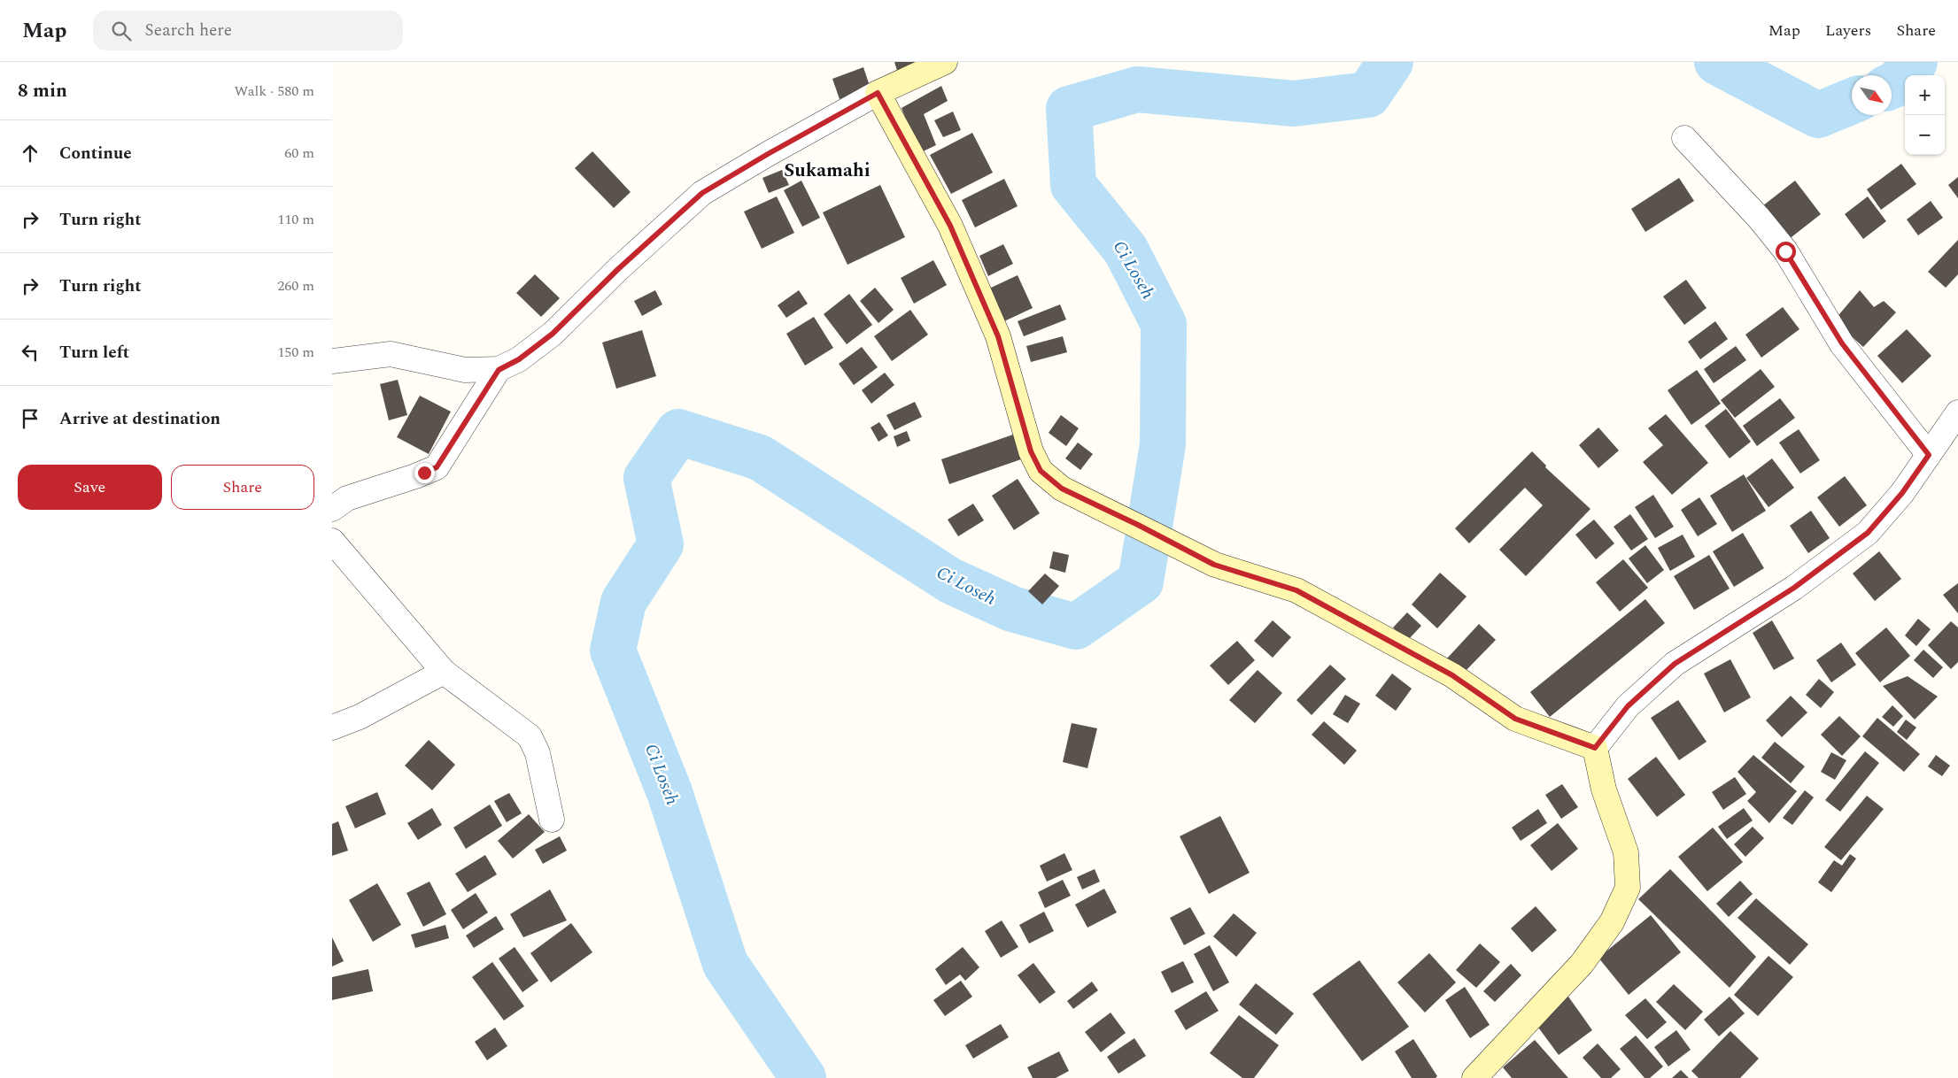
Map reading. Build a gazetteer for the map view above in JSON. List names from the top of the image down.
{
  "districts": ["Sukamahi"],
  "water": ["Ci Loseh"],
  "north": "bottom right",
  "page": {
    "header": "Map",
    "search": "Search here",
    "nav": ["Map", "Layers", "Share"],
    "heading": ["8 min", "Walk · 580 m"],
    "map_buttons": ["+", "−"],
    "list": [
      ["Continue", "60 m"],
      ["Turn right", "110 m"],
      ["Turn right", "260 m"],
      ["Turn left", "150 m"],
      "Arrive at destination"
    ],
    "buttons": ["Save", "Share"]
  }
}
